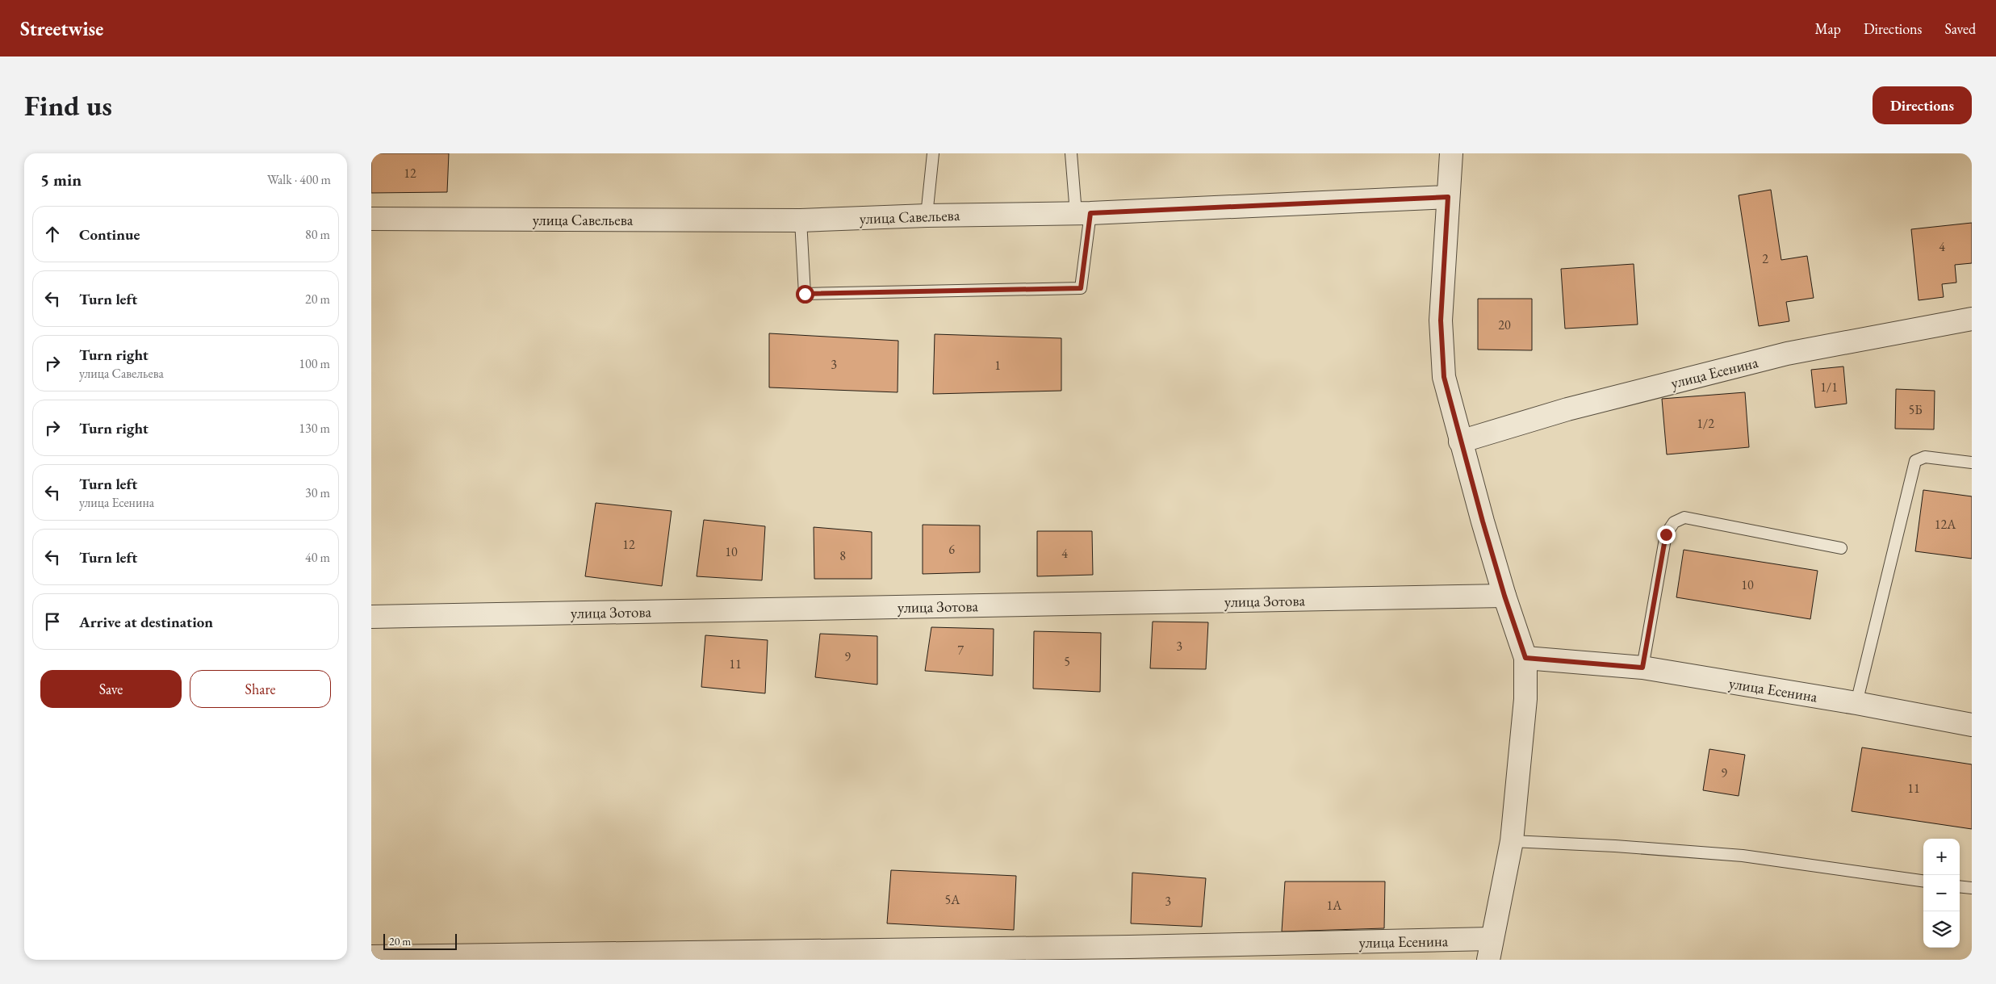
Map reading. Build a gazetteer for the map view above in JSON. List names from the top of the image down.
{
  "streets": {
    "street": ["улица Савельева", "улица Есенина", "улица Зотова"]
  },
  "house_numbers": [
    "12",
    "4",
    "2",
    "20",
    "3",
    "1",
    "1/1",
    "5Б",
    "1/2",
    "12А",
    "12",
    "6",
    "10",
    "4",
    "8",
    "10",
    "3",
    "7",
    "9",
    "5",
    "11",
    "9",
    "11",
    "5А",
    "3",
    "1А"
  ],
  "scale_bar": "20 m",
  "page": {
    "header": "Streetwise",
    "nav": ["Map", "Directions", "Saved"],
    "buttons": [
      "Directions",
      ["Save", "Share"]
    ],
    "title": "Find us",
    "heading": ["5 min", "Walk · 400 m"],
    "list": [
      ["Continue", "80 m"],
      ["Turn left", "20 m"],
      ["Turn right", "улица Савельева", "100 m"],
      ["Turn right", "130 m"],
      ["Turn left", "улица Есенина", "30 m"],
      ["Turn left", "40 m"],
      "Arrive at destination"
    ],
    "map_buttons": ["+", "−"],
    "scale": "20 m"
  }
}
